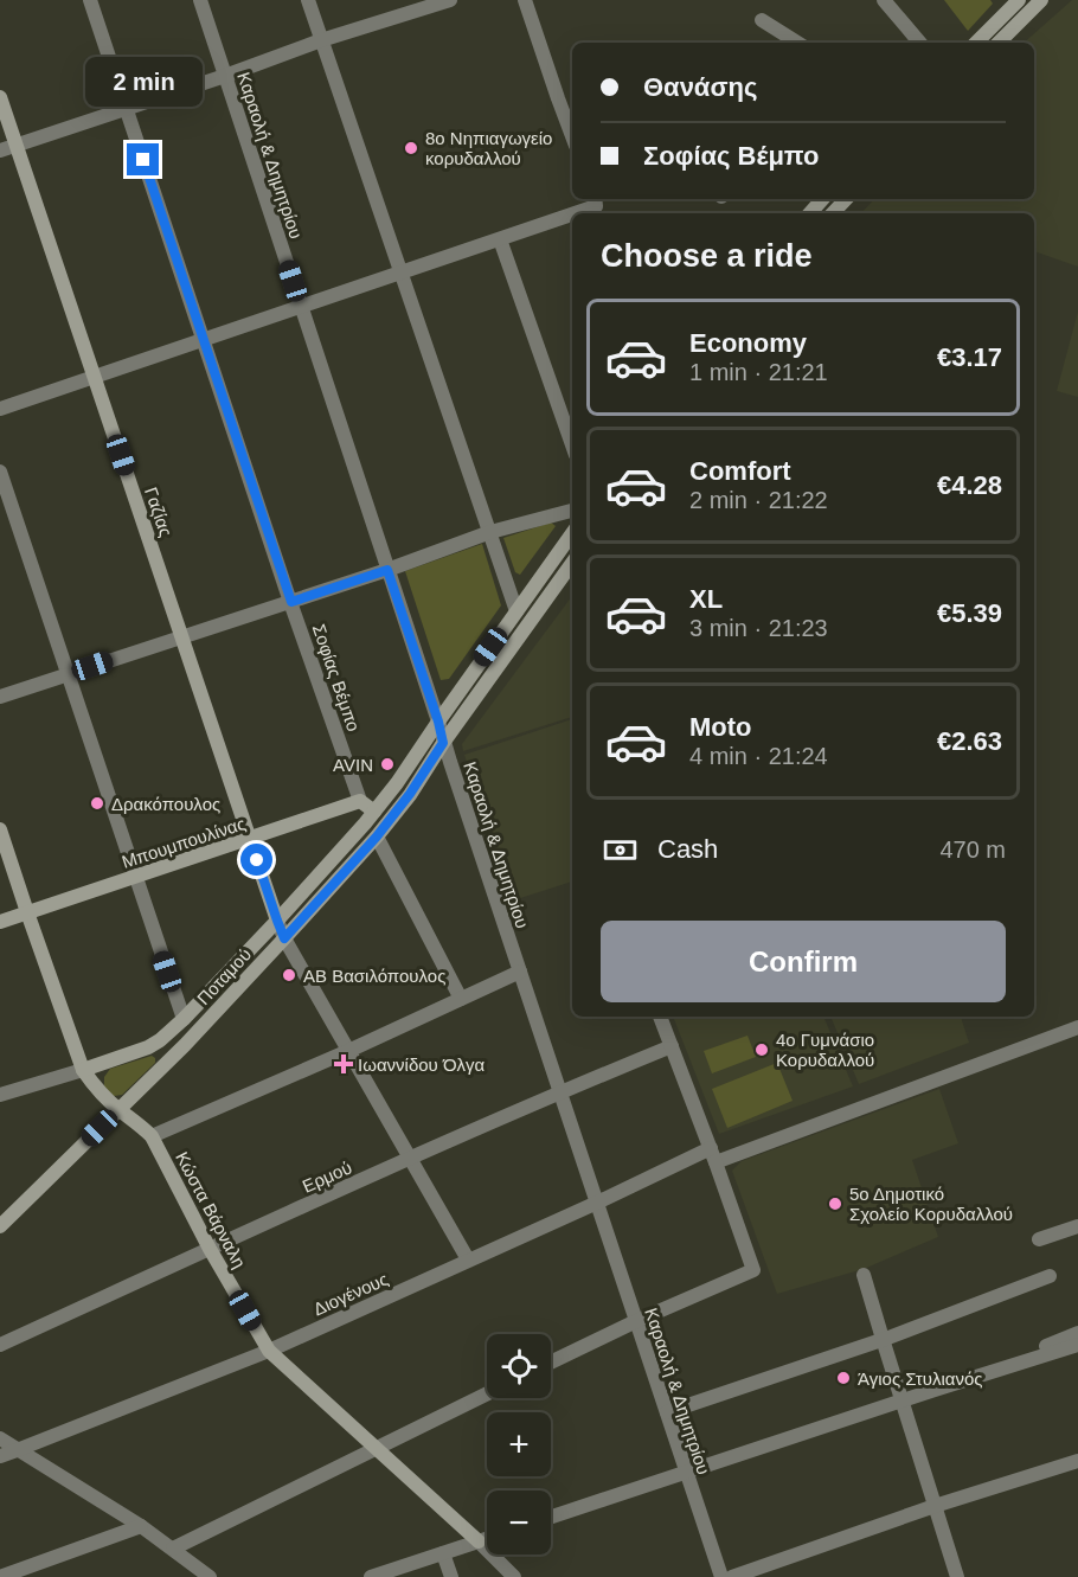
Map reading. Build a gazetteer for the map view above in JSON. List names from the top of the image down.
{
  "streets": {
    "street": [
      "Καραολή & Δημητρίου",
      "Γαζίας",
      "Σοφίας Βέμπο",
      "Μπουμπουλίνας",
      "Ποταμού",
      "Ερμού",
      "Κώστα Βάρναλη",
      "Διογένους"
    ]
  },
  "crossings": [
    ["Καραολή & Δημητρίου", "Ποταμού"],
    ["Καραολή & Δημητρίου", "Ερμού"],
    ["Καραολή & Δημητρίου", "Διογένους"],
    ["Γαζίας", "Μπουμπουλίνας"],
    ["Γαζίας", "Ποταμού"],
    ["Γαζίας", "Ερμού"],
    ["Γαζίας", "Διογένους"],
    ["Σοφίας Βέμπο", "Μπουμπουλίνας"],
    ["Μπουμπουλίνας", "Κώστα Βάρναλη"],
    ["Ποταμού", "Κώστα Βάρναλη"],
    ["Ερμού", "Κώστα Βάρναλη"],
    ["Κώστα Βάρναλη", "Διογένους"]
  ],
  "places": {
    "other": [
      "8ο Νηπιαγωγείο κορυδαλλού",
      "AVIN",
      "Δρακόπουλος",
      "ΑΒ Βασιλόπουλος",
      "4ο Γυμνάσιο Κορυδαλλού",
      "5ο Δημοτικό Σχολείο Κορυδαλλού",
      "Άγιος Στυλιανός"
    ],
    "health": ["Ιωαννίδου Όλγα"]
  },
  "page": {
    "banner": ["Θανάσης", "Σοφίας Βέμπο"],
    "bubble": "2 min",
    "heading": "Choose a ride",
    "list": [
      {
        "name": "Economy",
        "note": "1 min · 21:21",
        "value": "€3.17"
      },
      {
        "name": "Comfort",
        "note": "2 min · 21:22",
        "value": "€4.28"
      },
      {
        "name": "XL",
        "note": "3 min · 21:23",
        "value": "€5.39"
      },
      {
        "name": "Moto",
        "note": "4 min · 21:24",
        "value": "€2.63"
      }
    ],
    "pay": ["Cash", "470 m"],
    "buttons": "Confirm",
    "map_buttons": ["+", "−"]
  }
}
